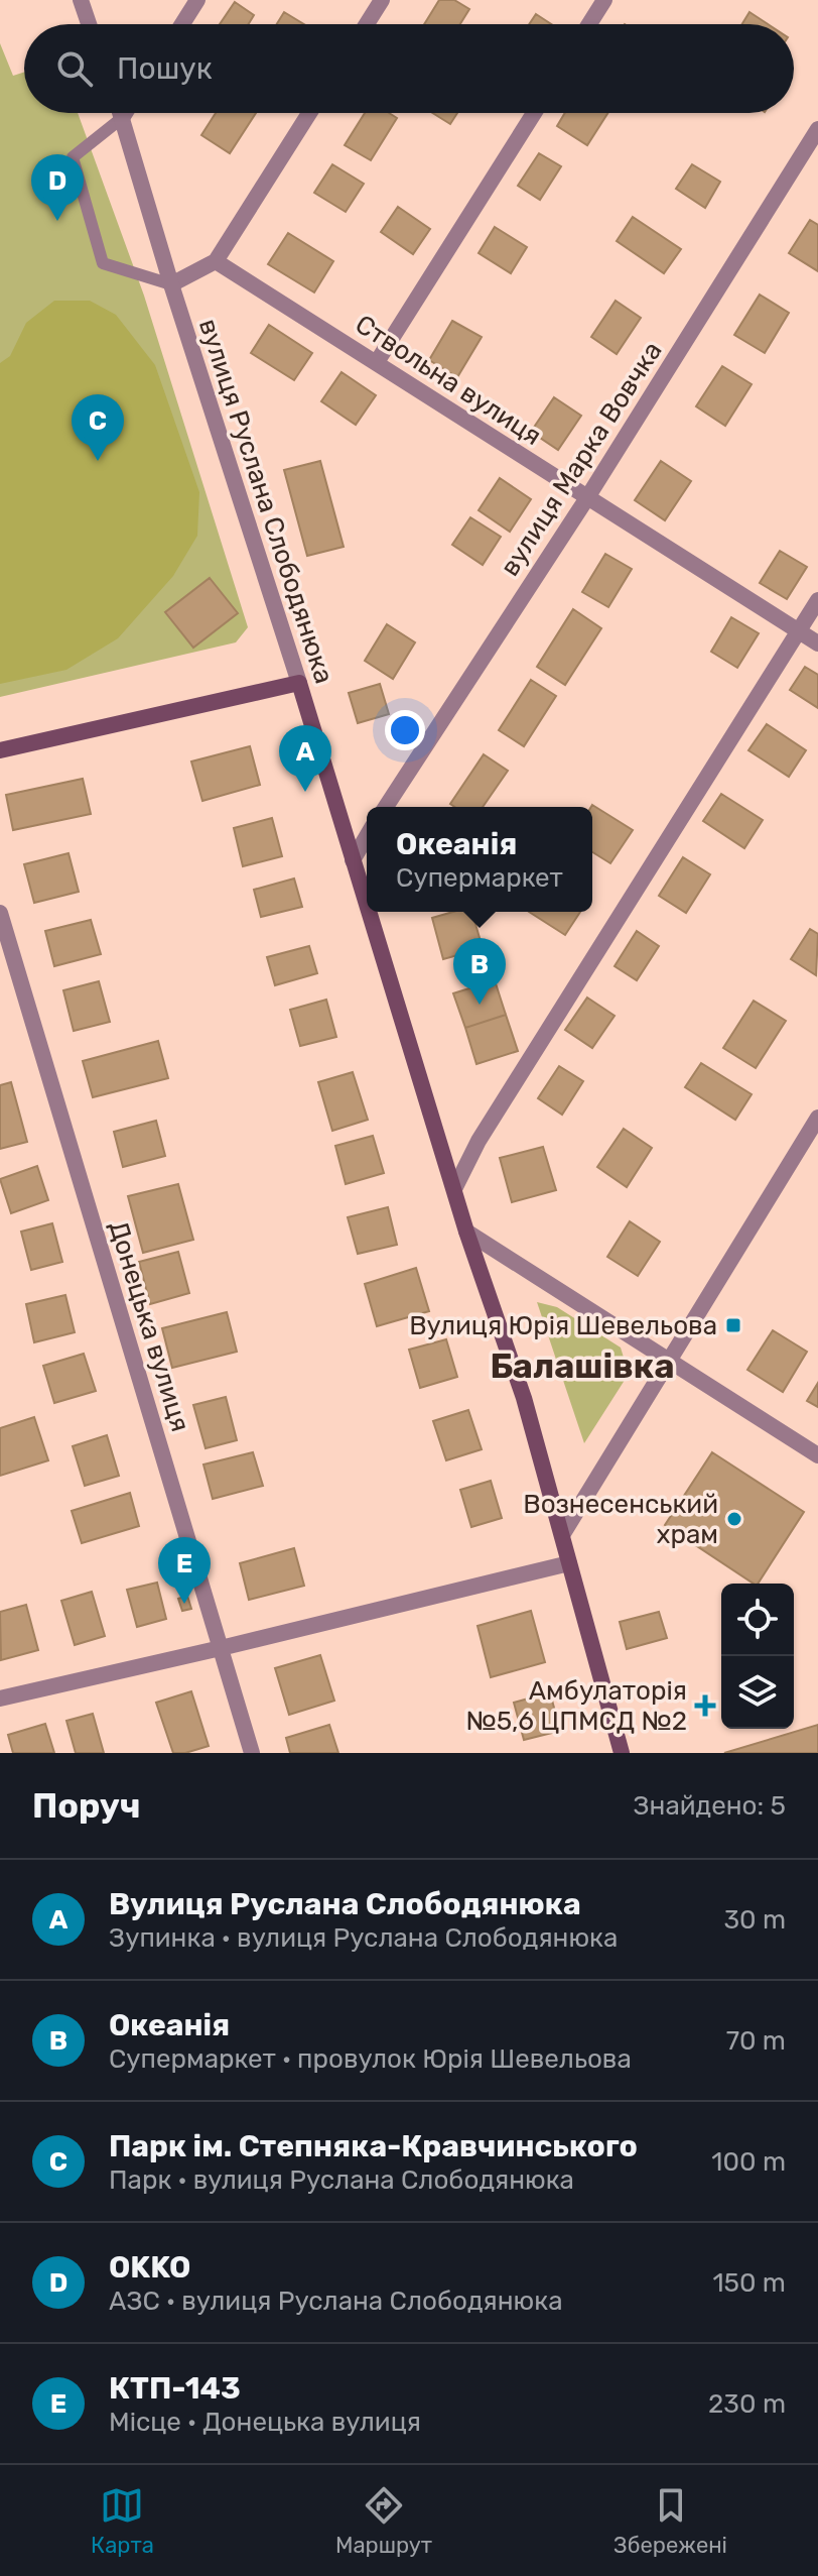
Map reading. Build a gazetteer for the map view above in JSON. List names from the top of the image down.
{
  "streets": {
    "main road": ["вулиця Руслана Слободянюка"],
    "street": ["Ствольна вулиця", "вулиця Марка Вовчка", "Донецька вулиця"]
  },
  "crossings": [
    ["Ствольна вулиця", "вулиця Марка Вовчка"]
  ],
  "districts": ["Балашівка"],
  "places": {
    "transit": ["Вулиця Юрія Шевельова"],
    "other": ["Вознесенський храм"],
    "health": ["Амбулаторія №5,6 ЦПМСД №2"]
  },
  "page": {
    "search": "Пошук",
    "pins": [
      "D",
      "C",
      "A",
      "B",
      "E"
    ],
    "popup": ["Океанія", "Супермаркет"],
    "heading": ["Поруч", "Знайдено: 5"],
    "list": [
      {
        "mark": "A",
        "name": "Вулиця Руслана Слободянюка",
        "note": "Зупинка · вулиця Руслана Слободянюка",
        "value": "30 m"
      },
      {
        "mark": "B",
        "name": "Океанія",
        "note": "Супермаркет · провулок Юрія Шевельова",
        "value": "70 m"
      },
      {
        "mark": "C",
        "name": "Парк ім. Степняка-Кравчинського",
        "note": "Парк · вулиця Руслана Слободянюка",
        "value": "100 m"
      },
      {
        "mark": "D",
        "name": "OKKO",
        "note": "АЗС · вулиця Руслана Слободянюка",
        "value": "150 m"
      },
      {
        "mark": "E",
        "name": "КТП-143",
        "note": "Місце · Донецька вулиця",
        "value": "230 m"
      }
    ],
    "nav": ["Карта", "Маршрут", "Збережені"]
  }
}
